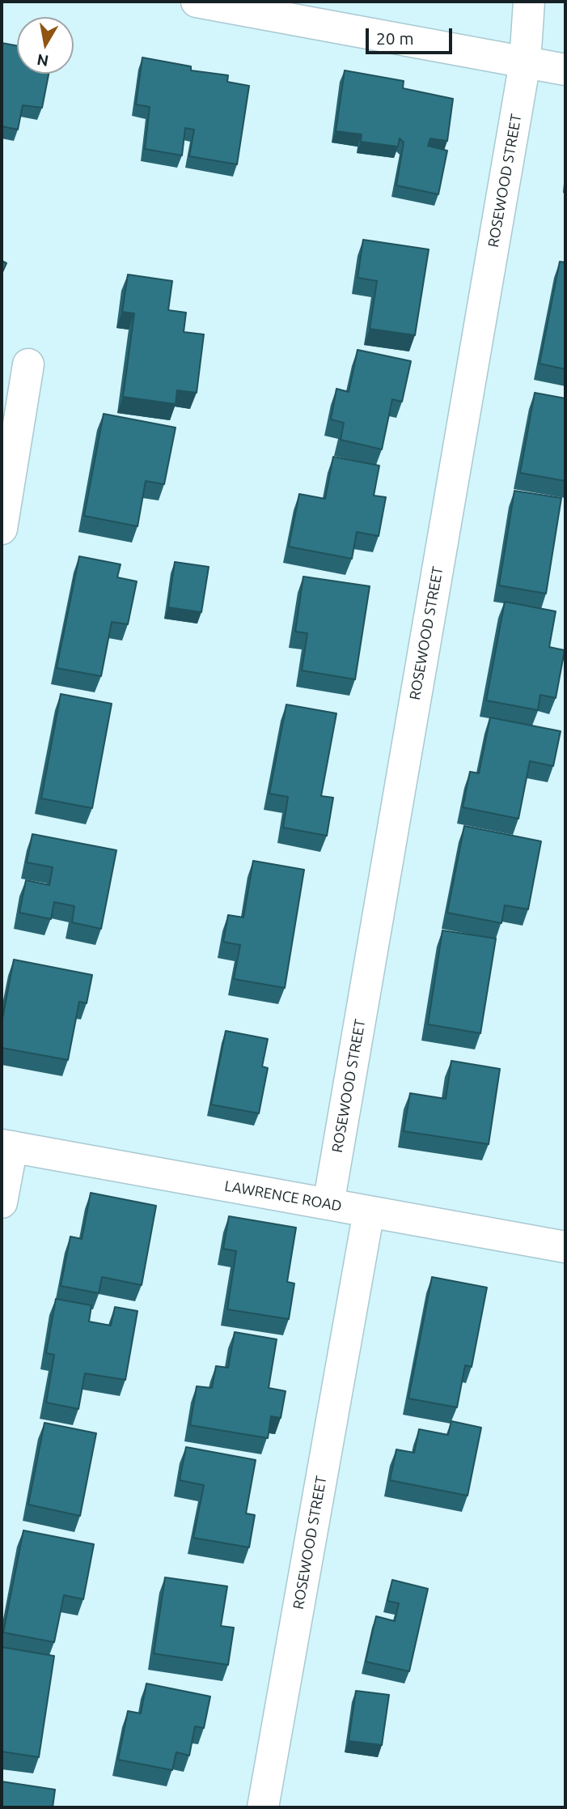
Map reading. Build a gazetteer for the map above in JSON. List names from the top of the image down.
{
  "streets": {
    "street": ["ROSEWOOD STREET", "LAWRENCE ROAD"]
  },
  "crossings": [
    ["ROSEWOOD STREET", "LAWRENCE ROAD"]
  ],
  "scale_bar": "20 m",
  "north": "bottom"
}
